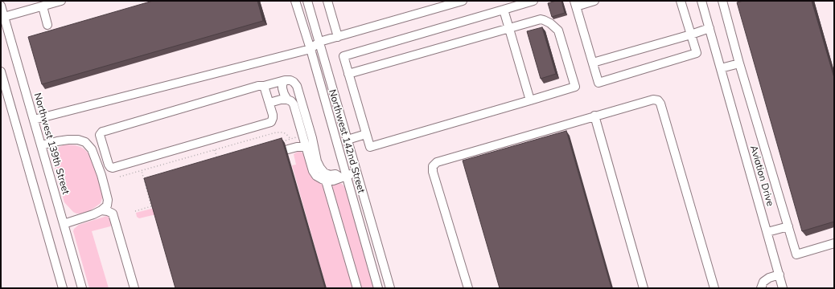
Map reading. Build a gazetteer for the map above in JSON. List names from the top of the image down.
{
  "streets": {
    "street": ["Northwest 142nd Street", "Northwest 139th Street", "Aviation Drive"]
  }
}
